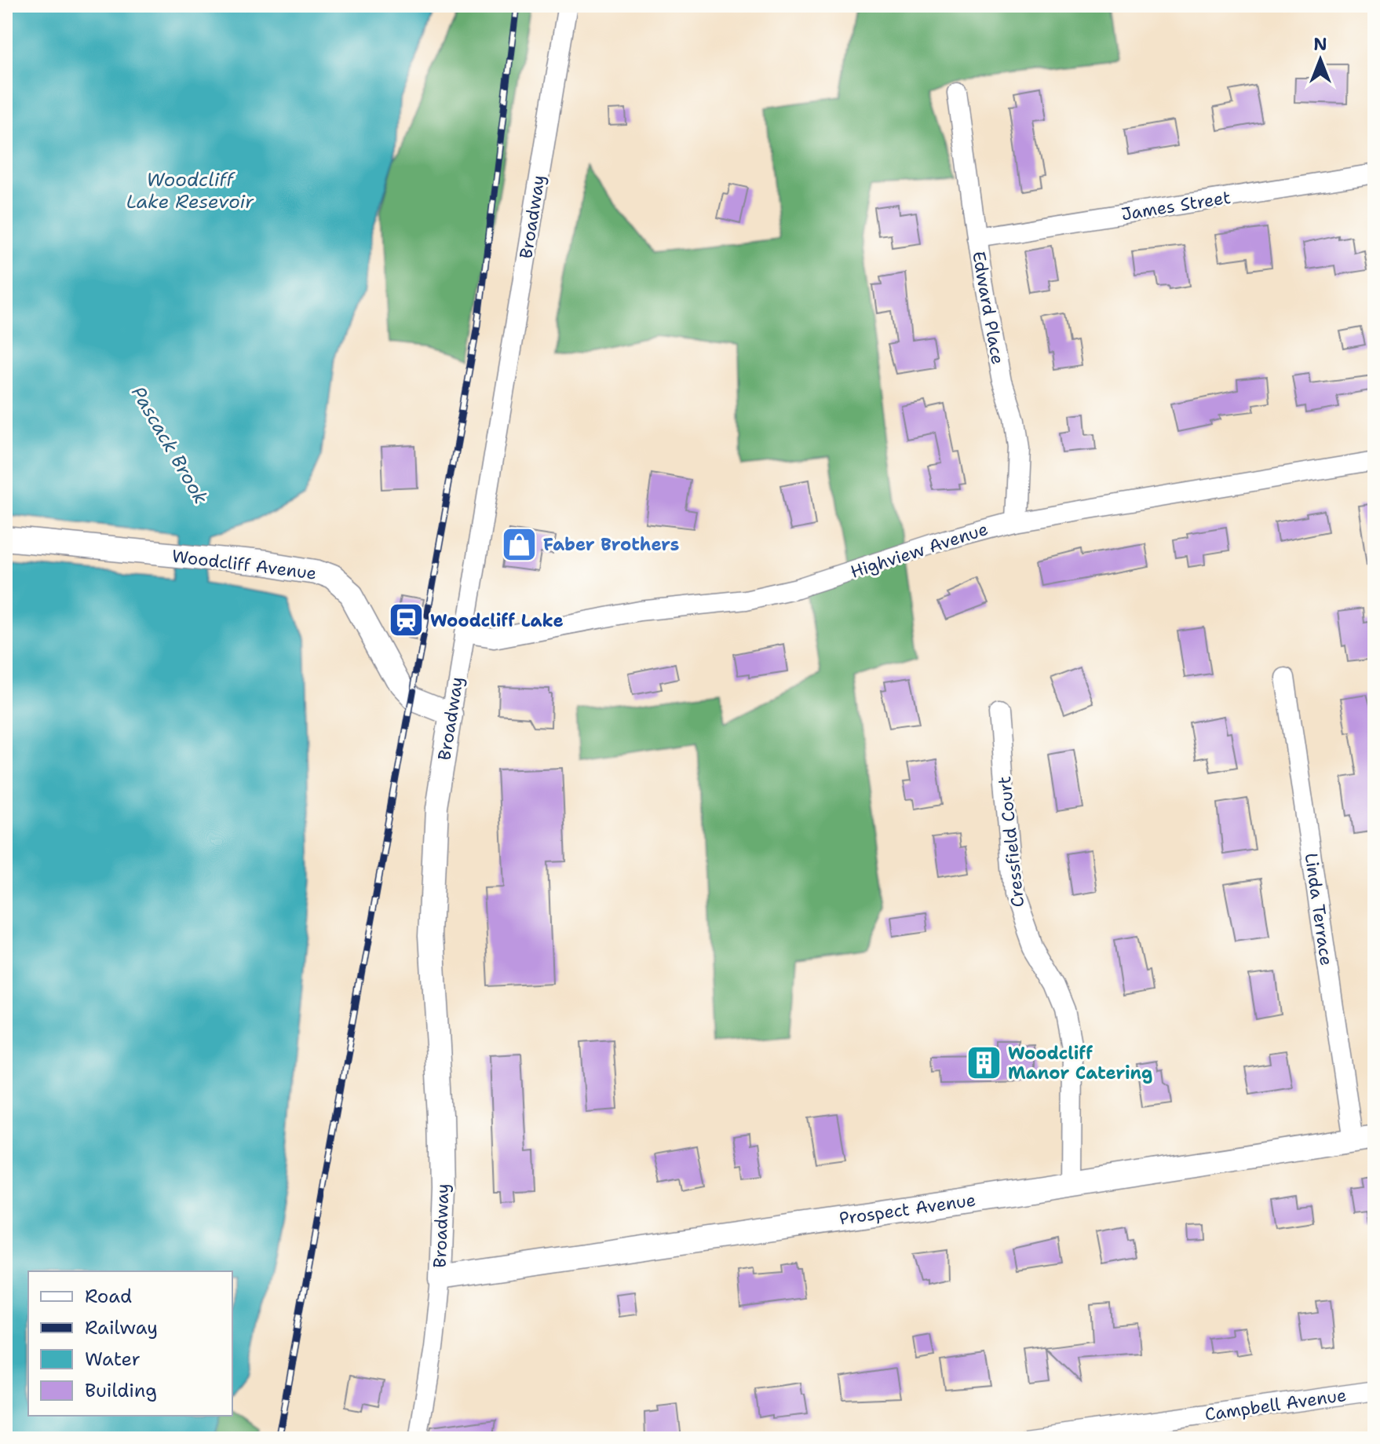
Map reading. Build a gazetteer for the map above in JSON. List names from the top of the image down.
{
  "streets": {
    "main road": ["Broadway", "Woodcliff Avenue", "Prospect Avenue"],
    "street": [
      "James Street",
      "Edward Place",
      "Highview Avenue",
      "Cressfield Court",
      "Linda Terrace",
      "Campbell Avenue"
    ]
  },
  "crossings": [
    ["James Street", "Edward Place"],
    ["Broadway", "Highview Avenue"],
    ["Broadway", "Woodcliff Avenue"],
    ["Broadway", "Prospect Avenue"],
    ["Edward Place", "Highview Avenue"],
    ["Cressfield Court", "Prospect Avenue"],
    ["Linda Terrace", "Prospect Avenue"]
  ],
  "water": ["Woodcliff Lake Resevoir", "Pascack Brook"],
  "places": {
    "shop": ["Faber Brothers"],
    "station": ["Woodcliff Lake"],
    "building": ["Woodcliff Manor Catering"]
  },
  "legend": [
    "Road",
    "Railway",
    "Water",
    "Building"
  ],
  "north": "top"
}
